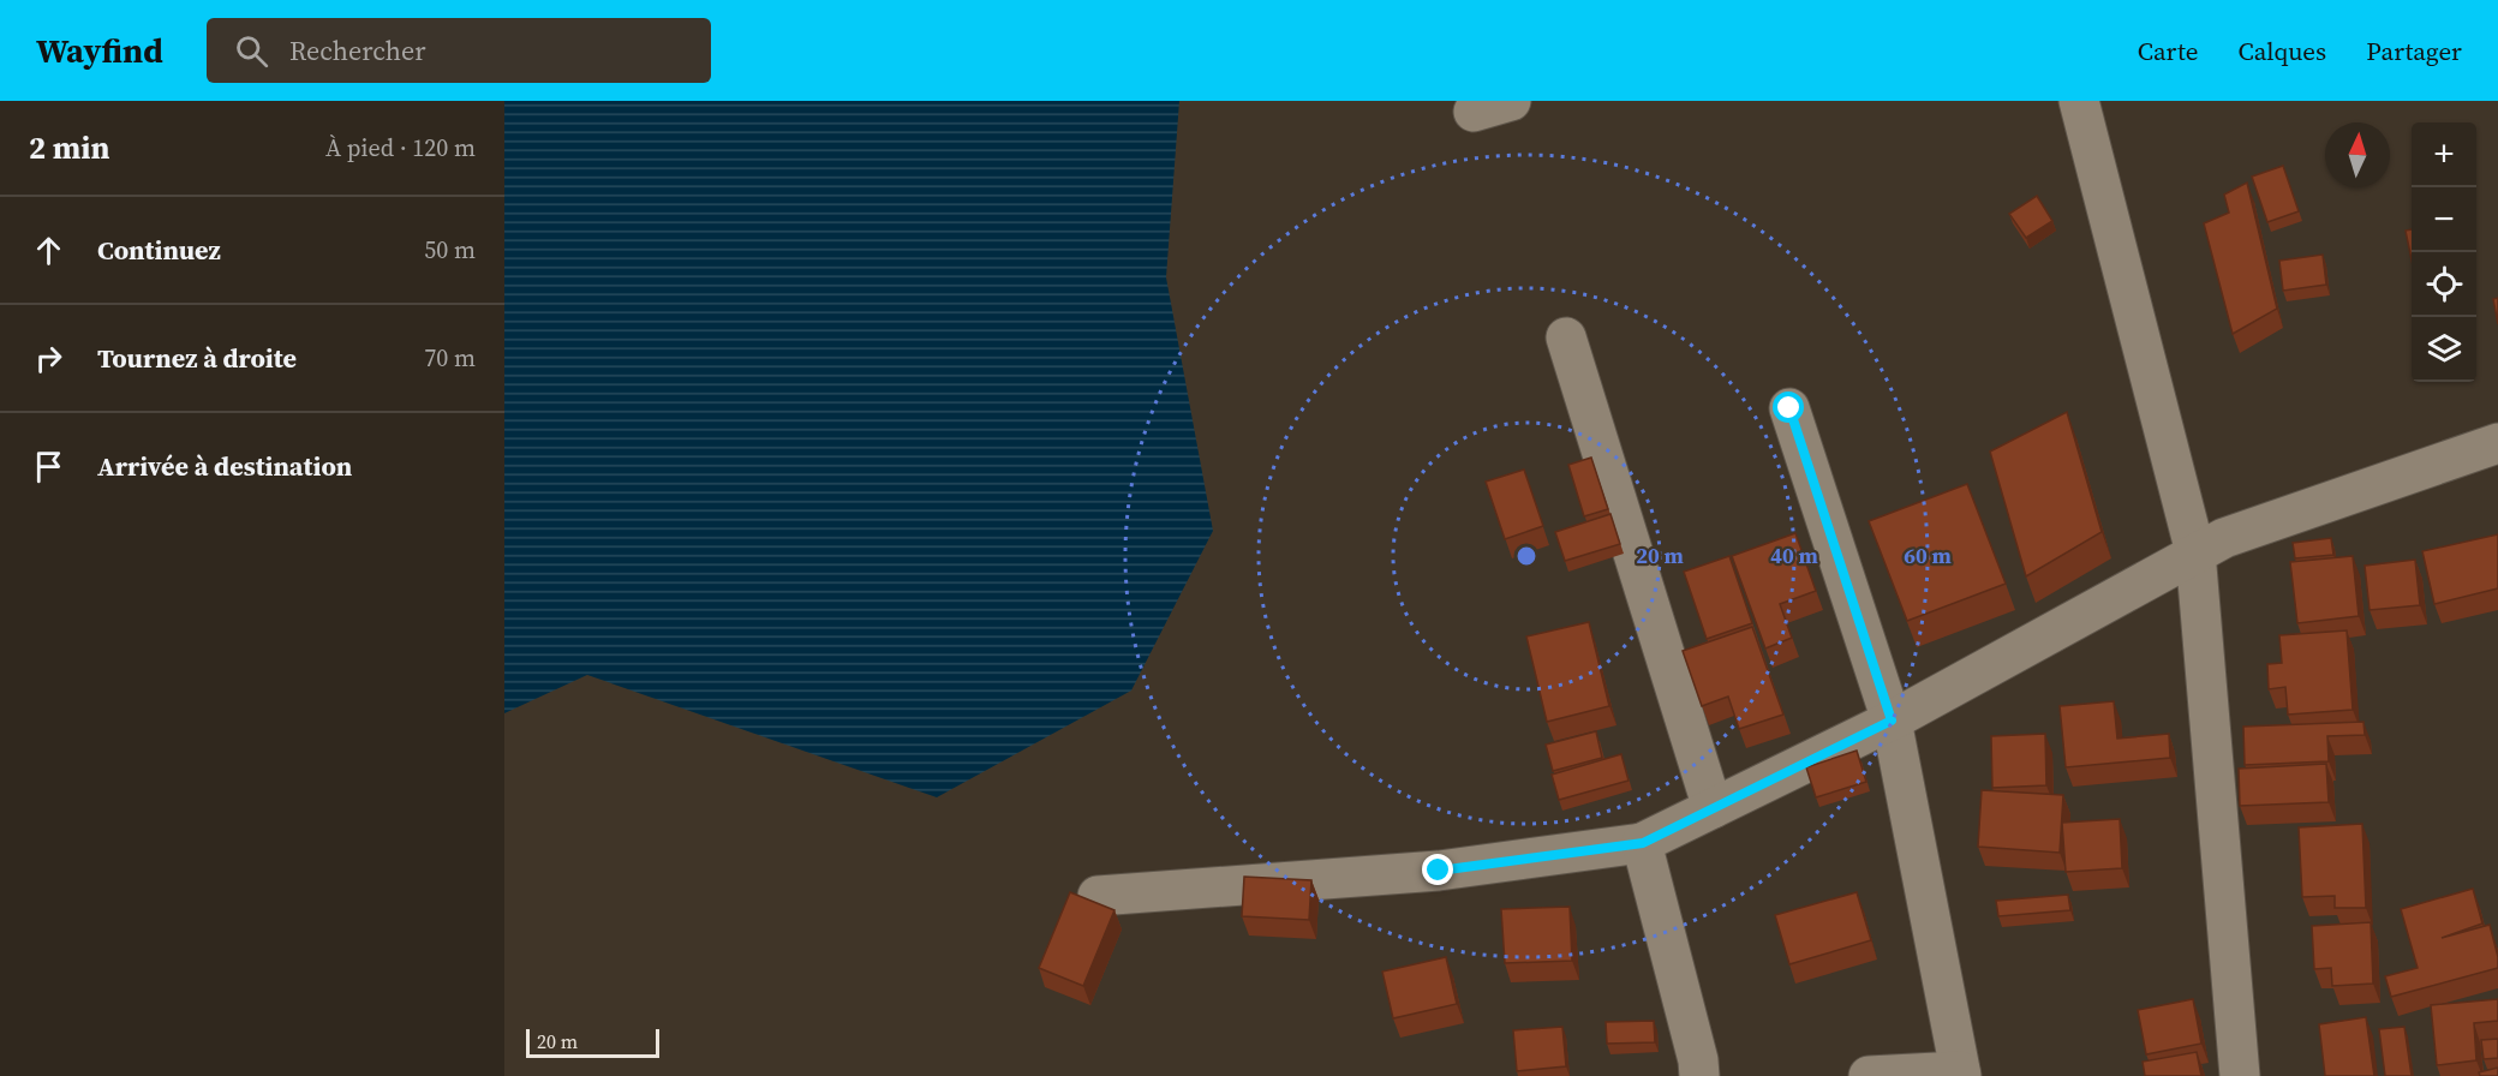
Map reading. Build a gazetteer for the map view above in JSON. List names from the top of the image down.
{
  "scale_bar": "20 m",
  "north": "top",
  "page": {
    "header": "Wayfind",
    "search": "Rechercher",
    "nav": ["Carte", "Calques", "Partager"],
    "heading": ["2 min", "À pied · 120 m"],
    "map_buttons": ["+", "−"],
    "list": [
      ["Continuez", "50 m"],
      ["Tournez à droite", "70 m"],
      "Arrivée à destination"
    ],
    "scale": "20 m"
  },
  "rings": ["20 m", "40 m", "60 m"]
}
